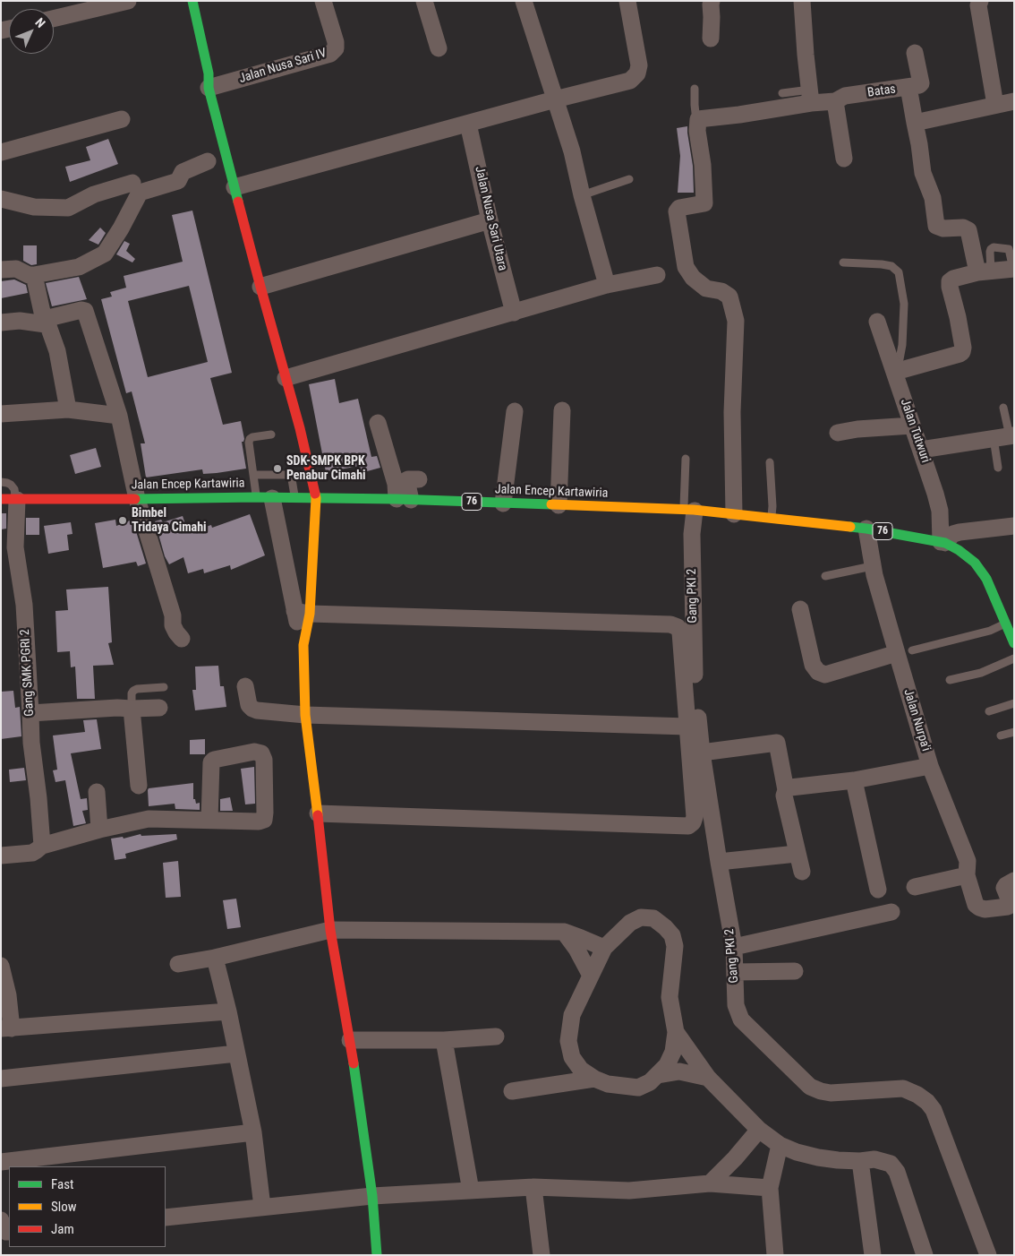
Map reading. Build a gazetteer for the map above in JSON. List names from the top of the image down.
{
  "streets": {
    "street": [
      "Jalan Nusa Sari IV",
      "Batas",
      "Jalan Nusa Sari Utara",
      "Jalan Tutwuri",
      "Jalan Encep Kartawiria",
      "76",
      "Gang PKI 2",
      "Gang SMK PGRI 2",
      "Jalan Nurpa'i"
    ]
  },
  "crossings": [
    ["Jalan Tutwuri", "Jalan Encep Kartawiria"],
    ["Jalan Encep Kartawiria", "Gang PKI 2"],
    ["Jalan Encep Kartawiria", "Gang SMK PGRI 2"],
    ["Jalan Encep Kartawiria", "Jalan Nurpa'i"]
  ],
  "places": ["SDK-SMPK BPK Penabur Cimahi", "Bimbel Tridaya Cimahi"],
  "legend": ["Fast", "Slow", "Jam"],
  "north": "top right"
}
